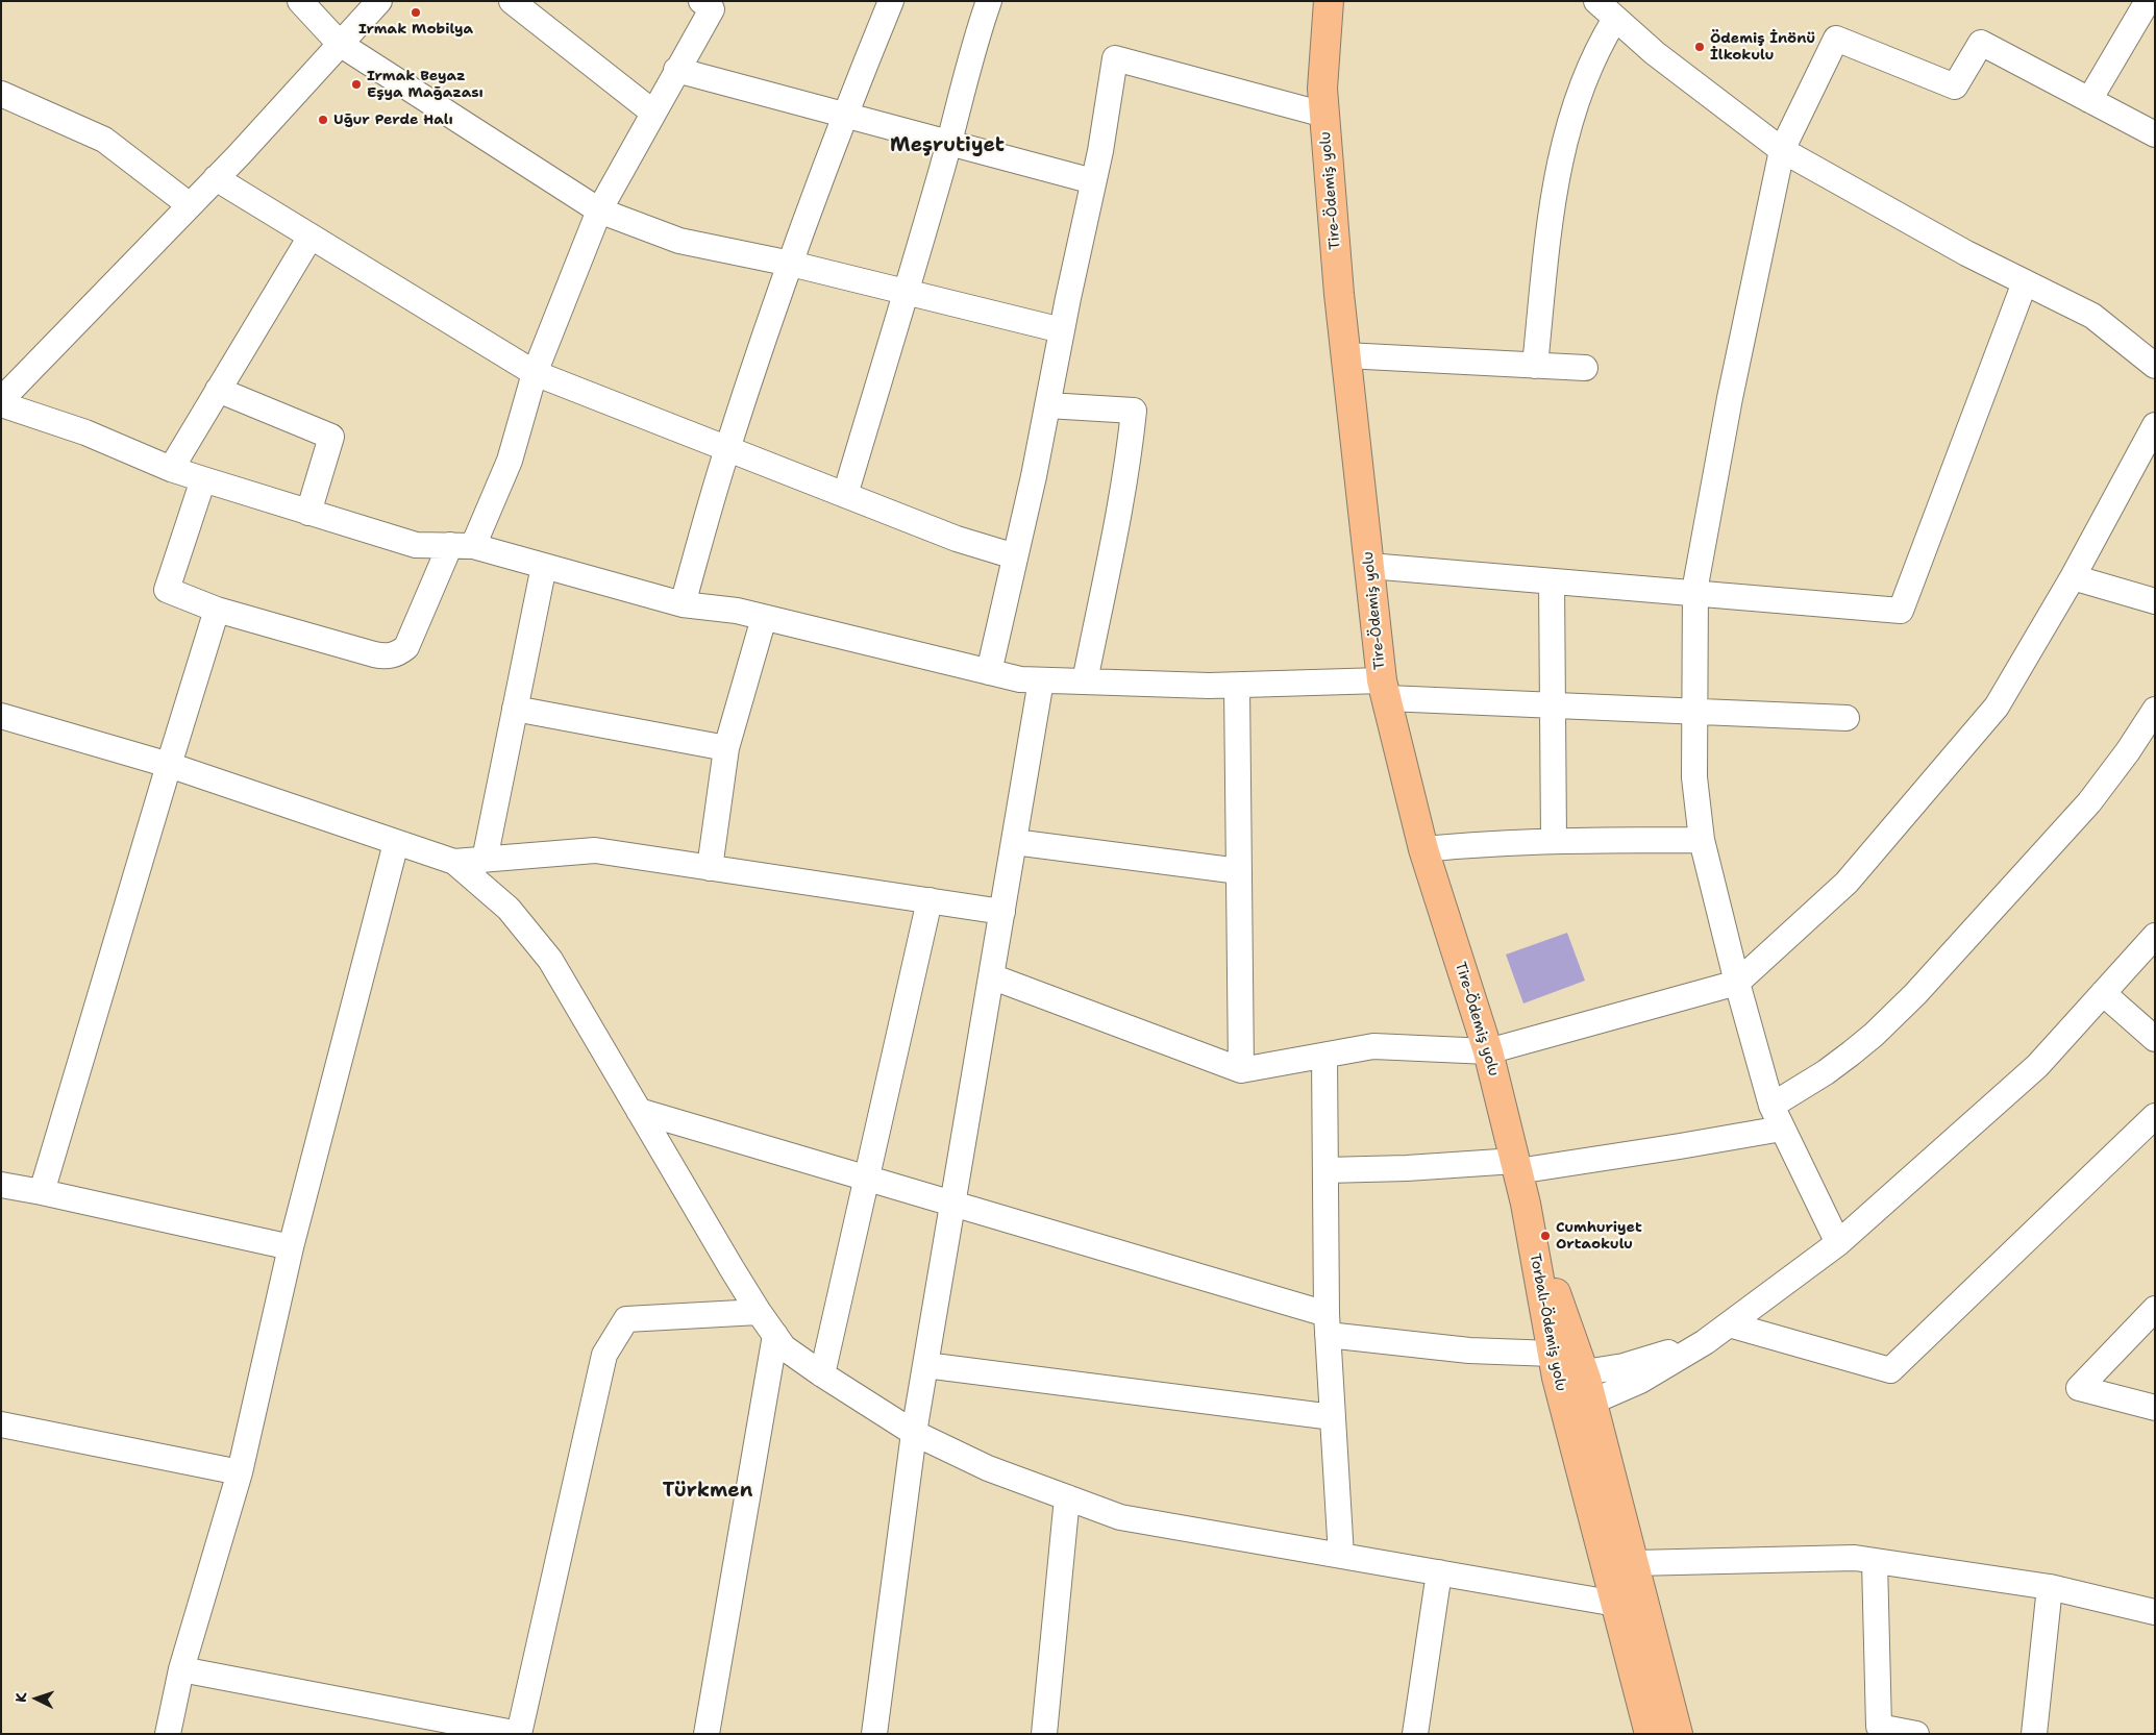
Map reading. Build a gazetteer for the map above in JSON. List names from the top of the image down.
{
  "streets": {
    "main road": ["Tire-Ödemiş yolu", "Torbalı-Ödemiş yolu"]
  },
  "crossings": [
    ["Tire-Ödemiş yolu", "Torbalı-Ödemiş yolu"]
  ],
  "districts": ["Meşrutiyet", "Türkmen"],
  "places": [
    "Irmak Mobilya",
    "Ödemiş İnönü İlkokulu",
    "Irmak Beyaz Eşya Mağazası",
    "Uğur Perde Halı",
    "Cumhuriyet Ortaokulu"
  ],
  "north": "left"
}
